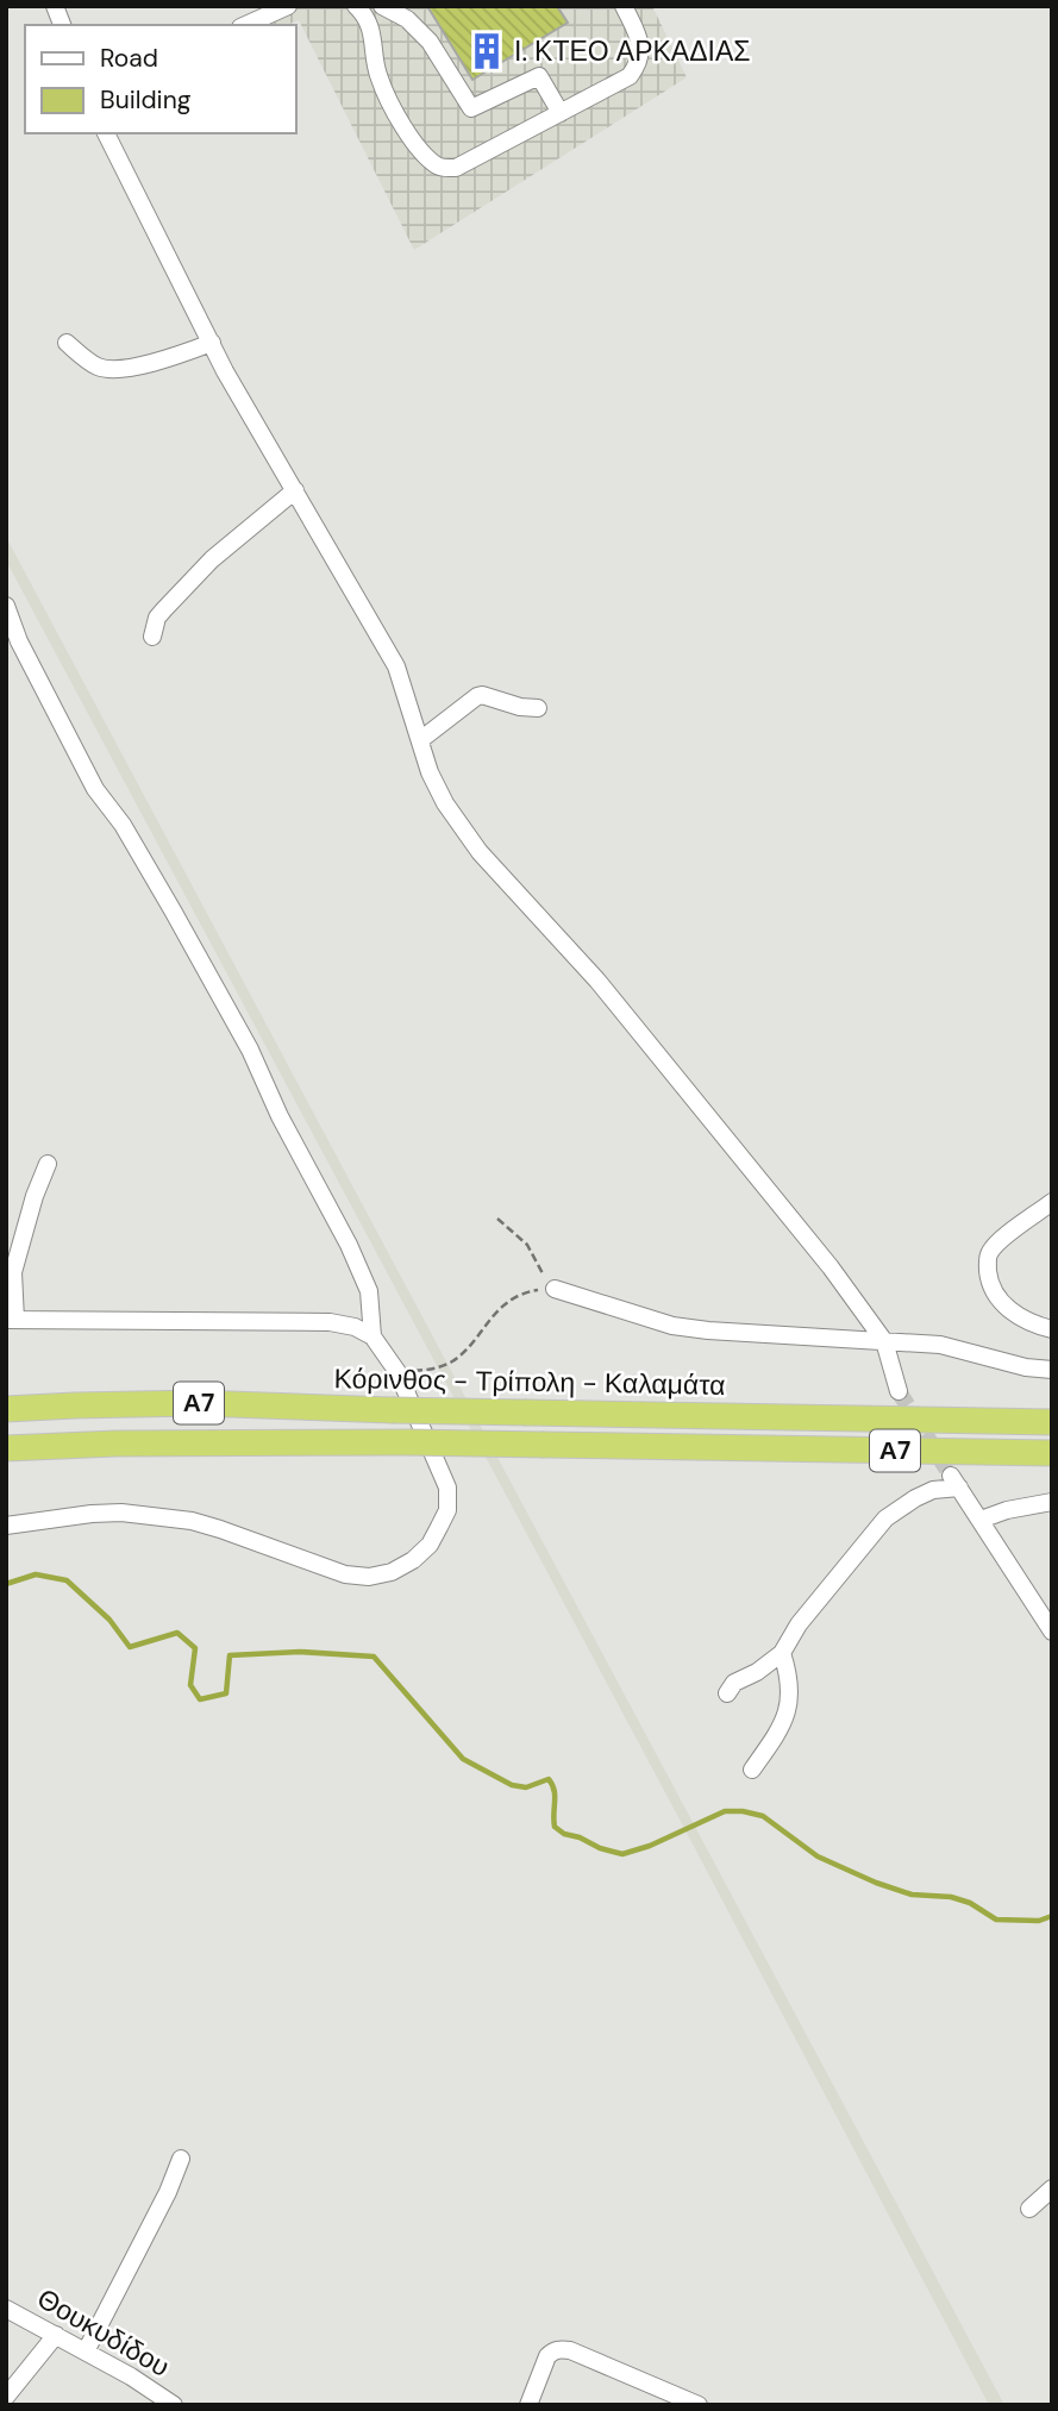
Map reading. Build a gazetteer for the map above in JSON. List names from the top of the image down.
{
  "streets": {
    "highway": ["Κόρινθος - Τρίπολη - Καλαμάτα", "Α7"],
    "street": ["Θουκυδίδου"]
  },
  "places": {
    "building": ["Ι. ΚΤΕΟ ΑΡΚΑΔΙΑΣ"]
  },
  "legend": ["Road", "Building"]
}
